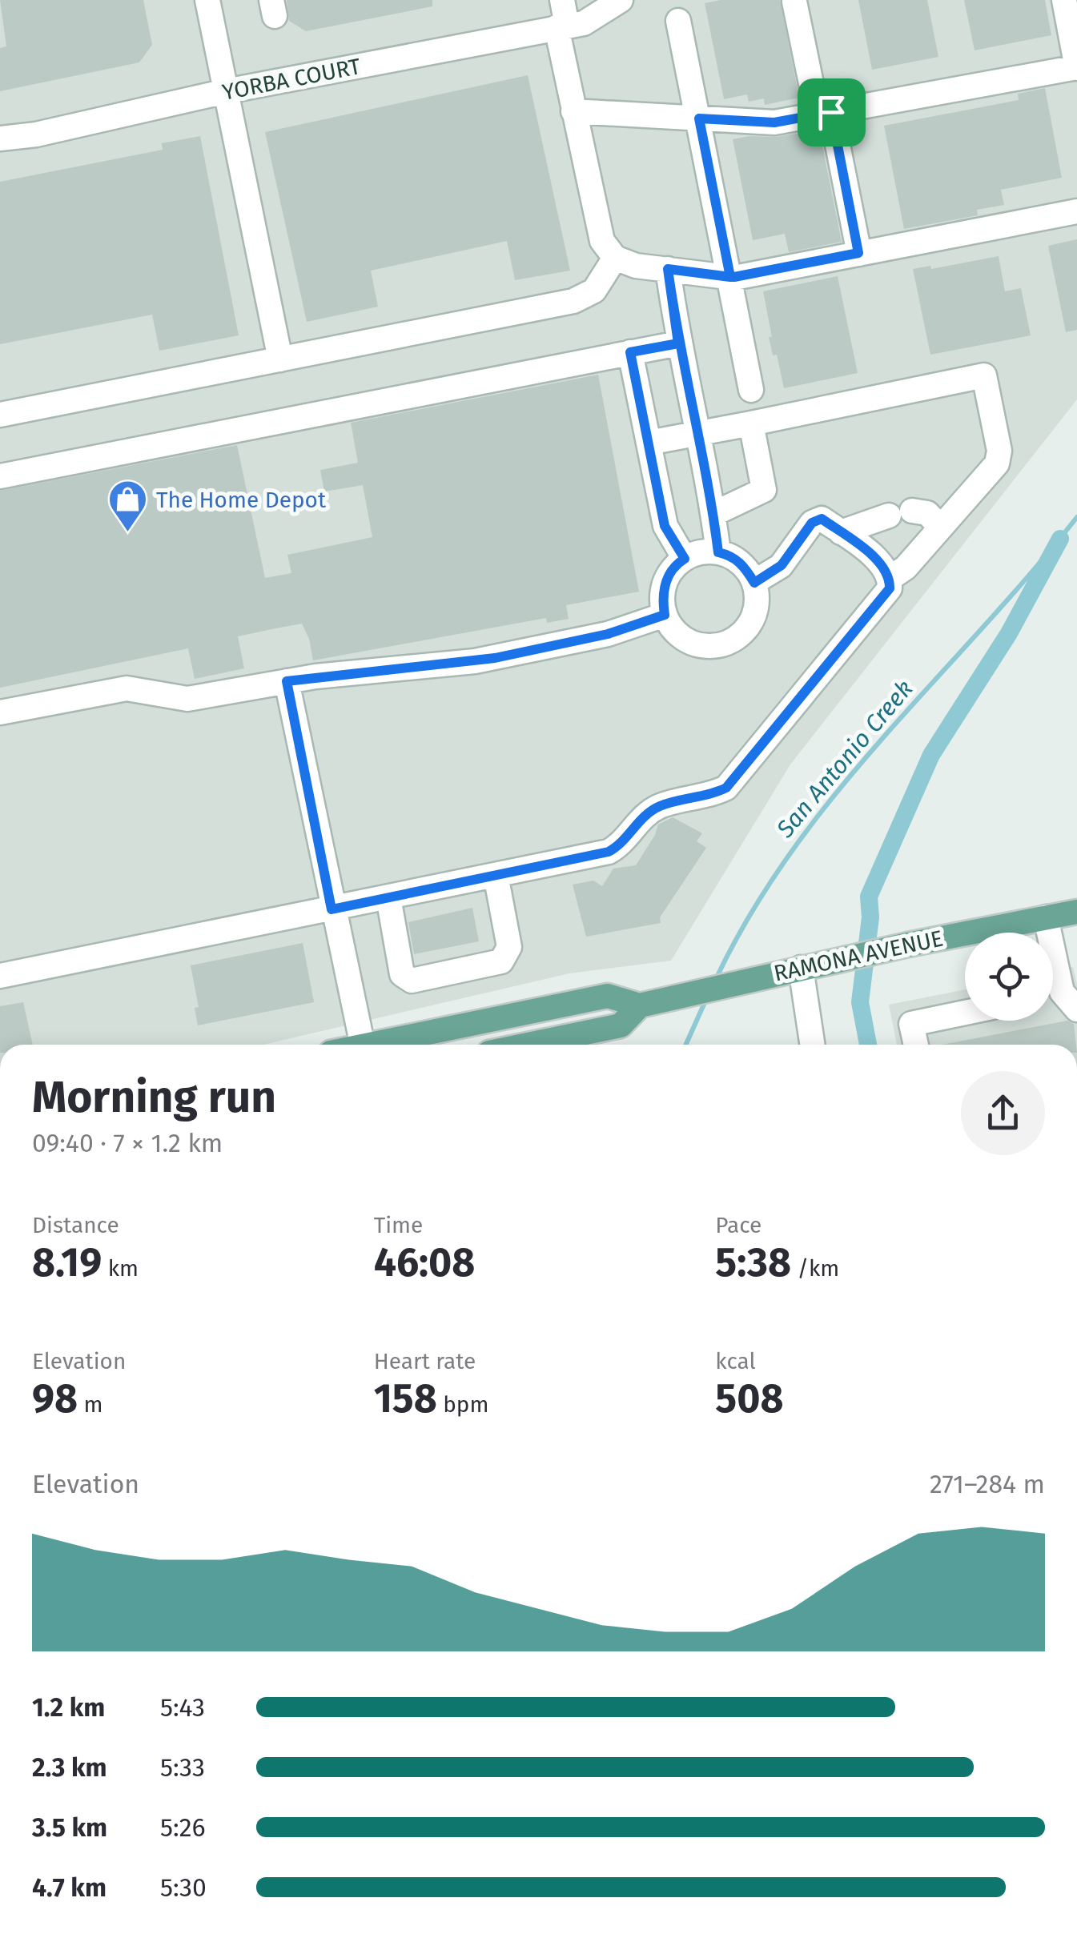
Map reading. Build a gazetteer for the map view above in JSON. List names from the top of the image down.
{
  "streets": {
    "main road": ["RAMONA AVENUE"],
    "street": ["YORBA COURT"]
  },
  "water": ["San Antonio Creek"],
  "places": {
    "shop": ["The Home Depot"]
  },
  "page": {
    "heading": ["Morning run", "09:40 · 7 × 1.2 km"],
    "stats": [
      ["Distance", "8.19 km"],
      ["Time", "46:08"],
      ["Pace", "5:38 /km"],
      ["Elevation", "98 m"],
      ["Heart rate", "158 bpm"],
      ["kcal", "508"]
    ],
    "chart": ["Elevation", "271–284 m"],
    "list": [
      {
        "name": "1.2 km",
        "note": "5:43"
      },
      {
        "name": "2.3 km",
        "note": "5:33"
      },
      {
        "name": "3.5 km",
        "note": "5:26"
      },
      {
        "name": "4.7 km",
        "note": "5:30"
      }
    ]
  }
}
